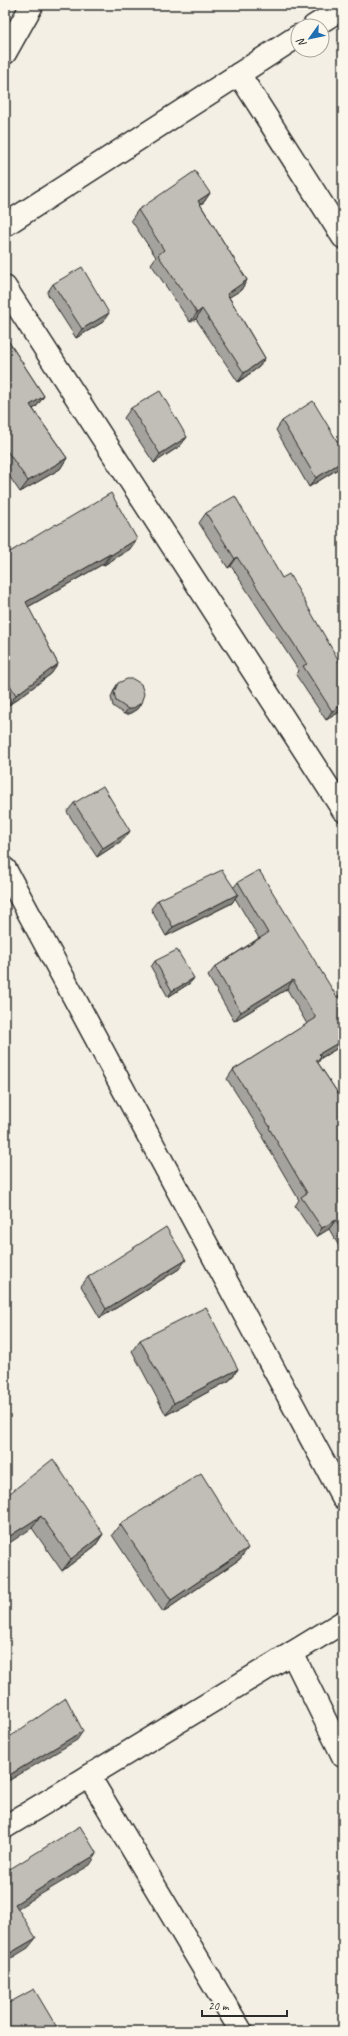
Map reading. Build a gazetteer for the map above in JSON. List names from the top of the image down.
{
  "scale_bar": "20 m",
  "north": "bottom left"
}
